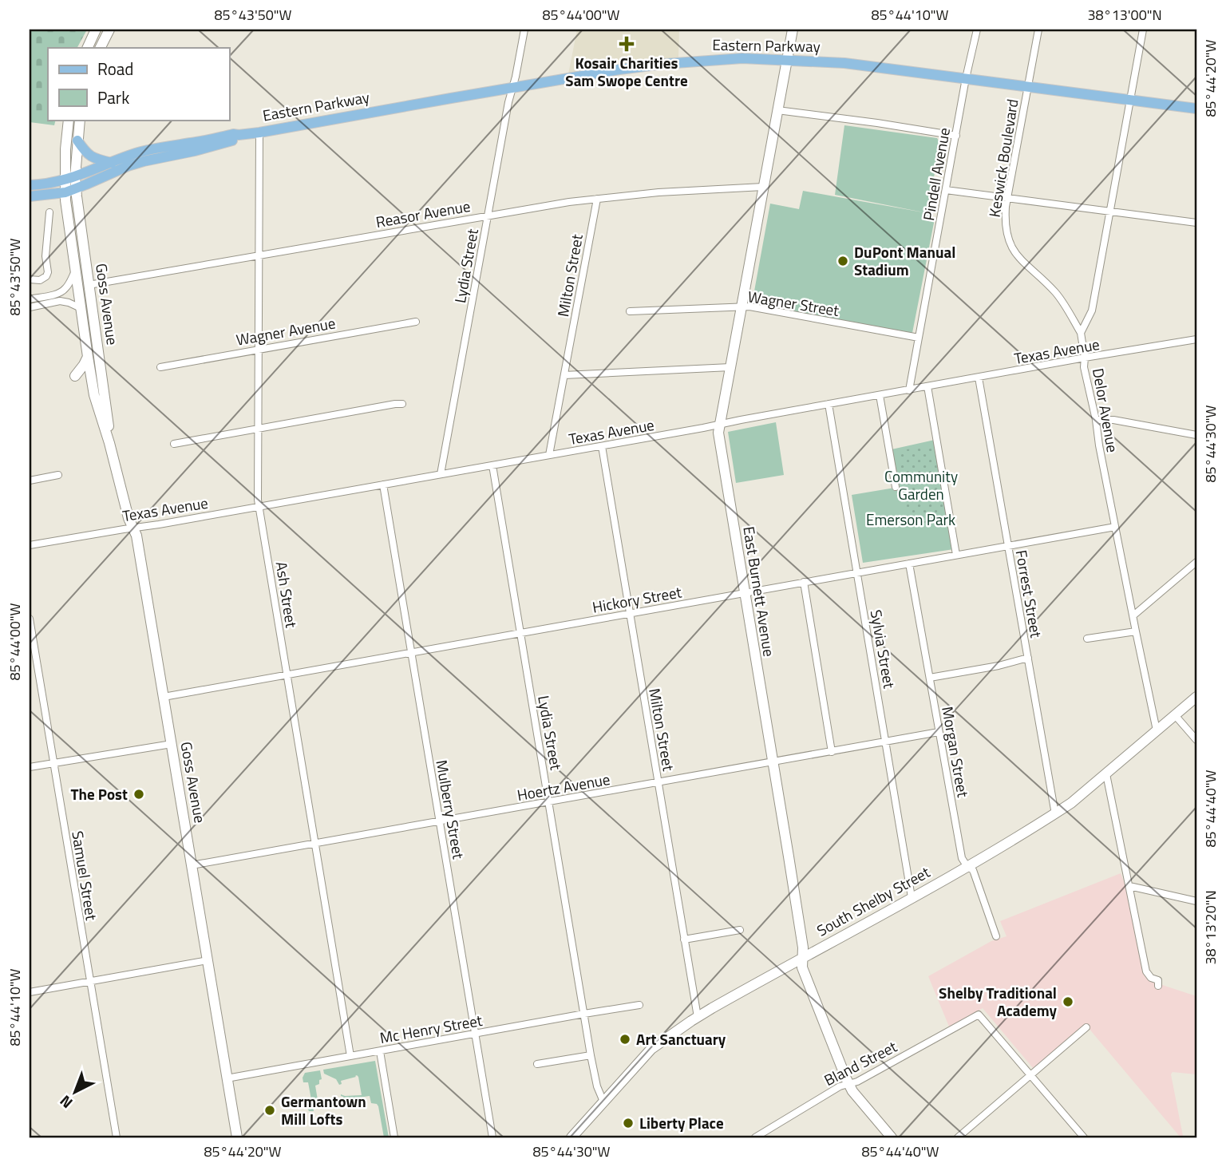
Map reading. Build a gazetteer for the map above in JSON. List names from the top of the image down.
{
  "streets": {
    "main road": [
      "Eastern Parkway",
      "Goss Avenue",
      "East Burnett Avenue",
      "South Shelby Street"
    ],
    "street": [
      "Keswick Boulevard",
      "Pindell Avenue",
      "Reasor Avenue",
      "Lydia Street",
      "Milton Street",
      "Wagner Street",
      "Wagner Avenue",
      "Texas Avenue",
      "Delor Avenue",
      "Forrest Street",
      "Ash Street",
      "Hickory Street",
      "Sylvia Street",
      "Morgan Street",
      "Hoertz Avenue",
      "Mulberry Street",
      "Samuel Street",
      "Mc Henry Street",
      "Bland Street"
    ]
  },
  "crossings": [
    ["Eastern Parkway", "Keswick Boulevard"],
    ["Eastern Parkway", "Pindell Avenue"],
    ["Eastern Parkway", "Lydia Street"],
    ["Eastern Parkway", "Goss Avenue"],
    ["Eastern Parkway", "East Burnett Avenue"],
    ["Eastern Parkway", "Ash Street"],
    ["Keswick Boulevard", "Delor Avenue"],
    ["Pindell Avenue", "Wagner Street"],
    ["Pindell Avenue", "Texas Avenue"],
    ["Reasor Avenue", "Lydia Street"],
    ["Reasor Avenue", "Milton Street"],
    ["Reasor Avenue", "Goss Avenue"],
    ["Reasor Avenue", "East Burnett Avenue"],
    ["Reasor Avenue", "Ash Street"],
    ["Lydia Street", "Texas Avenue"],
    ["Lydia Street", "Hickory Street"],
    ["Lydia Street", "Hoertz Avenue"],
    ["Lydia Street", "South Shelby Street"],
    ["Lydia Street", "Mc Henry Street"],
    ["Milton Street", "Texas Avenue"],
    ["Milton Street", "Hickory Street"],
    ["Milton Street", "Hoertz Avenue"],
    ["Milton Street", "South Shelby Street"],
    ["Wagner Street", "East Burnett Avenue"],
    ["Goss Avenue", "Texas Avenue"],
    ["Goss Avenue", "Hickory Street"],
    ["Goss Avenue", "Hoertz Avenue"],
    ["Goss Avenue", "Mc Henry Street"],
    ["Wagner Avenue", "Ash Street"],
    ["Texas Avenue", "Delor Avenue"],
    ["Texas Avenue", "East Burnett Avenue"],
    ["Texas Avenue", "Forrest Street"],
    ["Texas Avenue", "Ash Street"],
    ["Texas Avenue", "Sylvia Street"],
    ["Texas Avenue", "Mulberry Street"],
    ["Delor Avenue", "Hickory Street"],
    ["Delor Avenue", "South Shelby Street"],
    ["East Burnett Avenue", "Hickory Street"],
    ["East Burnett Avenue", "Hoertz Avenue"],
    ["East Burnett Avenue", "South Shelby Street"],
    ["East Burnett Avenue", "Bland Street"],
    ["Forrest Street", "Hickory Street"],
    ["Forrest Street", "South Shelby Street"],
    ["Ash Street", "Hickory Street"],
    ["Ash Street", "Hoertz Avenue"],
    ["Ash Street", "Mc Henry Street"],
    ["Hickory Street", "Sylvia Street"],
    ["Hickory Street", "Morgan Street"],
    ["Hickory Street", "Mulberry Street"],
    ["Sylvia Street", "Hoertz Avenue"],
    ["Sylvia Street", "South Shelby Street"],
    ["Morgan Street", "Hoertz Avenue"],
    ["Morgan Street", "South Shelby Street"],
    ["Hoertz Avenue", "Mulberry Street"],
    ["Mulberry Street", "Mc Henry Street"]
  ],
  "parks": ["Community Garden", "Emerson Park"],
  "places": {
    "health": ["Kosair Charities Sam Swope Centre"],
    "other": [
      "DuPont Manual Stadium",
      "The Post",
      "Shelby Traditional Academy",
      "Art Sanctuary",
      "Germantown Mill Lofts",
      "Liberty Place"
    ]
  },
  "legend": ["Road", "Park"],
  "north": "bottom left",
  "coordinates": [
    "85°43'50\"W",
    "85°44'00\"W",
    "85°44'10\"W",
    "38°13'00\"N",
    "85°44'20\"W",
    "85°44'30\"W",
    "85°44'40\"W",
    "38°13'20\"N"
  ]
}
